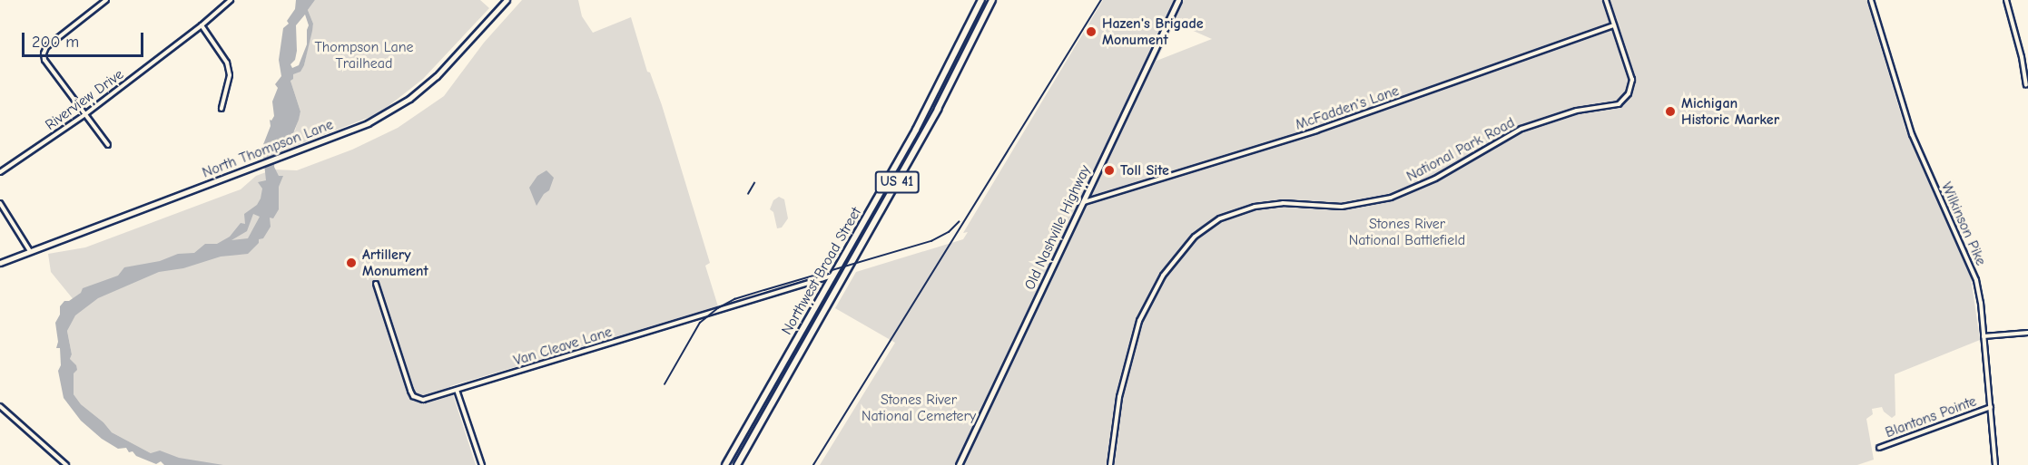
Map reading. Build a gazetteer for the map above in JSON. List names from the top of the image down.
{
  "streets": {
    "main road": [
      "North Thompson Lane",
      "US 41",
      "Old Nashville Highway",
      "Northwest Broad Street"
    ],
    "street": [
      "Riverview Drive",
      "McFadden's Lane",
      "National Park Road",
      "Wilkinson Pike",
      "Van Cleave Lane",
      "Blantons Pointe"
    ]
  },
  "crossings": [
    ["McFadden's Lane", "National Park Road"],
    ["McFadden's Lane", "Old Nashville Highway"],
    ["Wilkinson Pike", "Blantons Pointe"],
    ["Northwest Broad Street", "Van Cleave Lane"]
  ],
  "parks": ["Thompson Lane Trailhead", "Stones River National Battlefield", "Stones River National Cemetery"],
  "places": [
    "Hazen's Brigade Monument",
    "Michigan Historic Marker",
    "Toll Site",
    "Artillery Monument"
  ],
  "scale_bar": "200 m"
}
